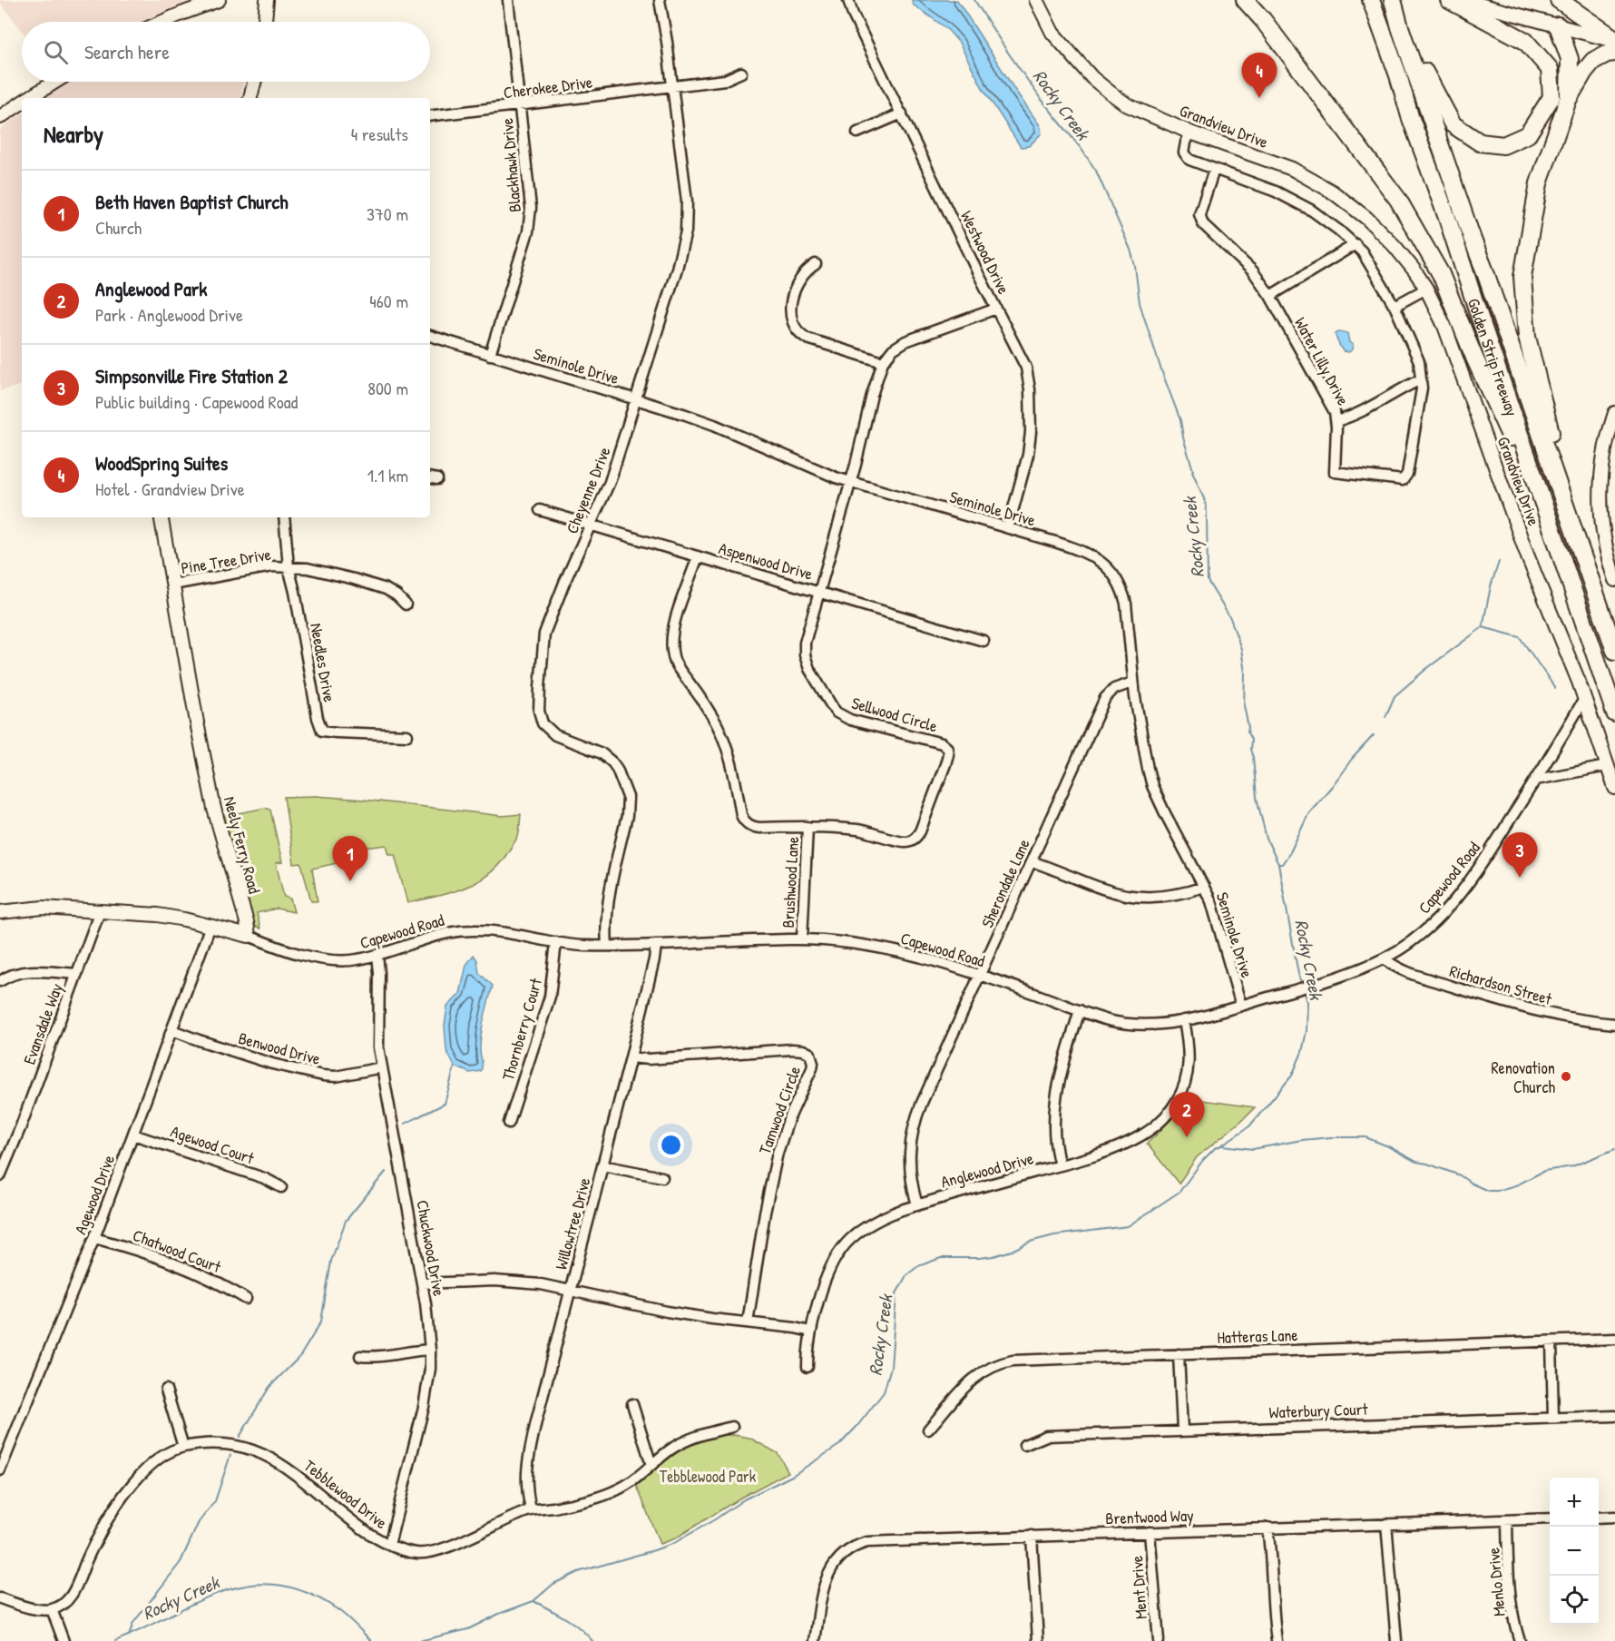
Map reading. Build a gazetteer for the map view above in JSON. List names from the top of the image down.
{
  "streets": {
    "highway": ["Golden Strip Freeway"],
    "street": [
      "Cherokee Drive",
      "Grandview Drive",
      "Blackhawk Drive",
      "Westwood Drive",
      "Water Lilly Drive",
      "Seminole Drive",
      "Cheyenne Drive",
      "Pine Tree Drive",
      "Aspenwood Drive",
      "Needles Drive",
      "Sellwood Circle",
      "Neely Ferry Road",
      "Capewood Road",
      "Brushwood Lane",
      "Sherondale Lane",
      "Richardson Street",
      "Evansdale Way",
      "Thornberry Court",
      "Benwood Drive",
      "Tamwood Circle",
      "Agewood Court",
      "Anglewood Drive",
      "Agewood Drive",
      "Willowtree Drive",
      "Chuckwood Drive",
      "Chatwood Court",
      "Hatteras Lane",
      "Waterbury Court",
      "Tebblewood Drive",
      "Brentwood Way",
      "Menlo Drive",
      "Ment Drive"
    ]
  },
  "crossings": [
    ["Cherokee Drive", "Blackhawk Drive"],
    ["Cherokee Drive", "Cheyenne Drive"],
    ["Grandview Drive", "Water Lilly Drive"],
    ["Grandview Drive", "Capewood Road"],
    ["Blackhawk Drive", "Seminole Drive"],
    ["Westwood Drive", "Seminole Drive"],
    ["Westwood Drive", "Sellwood Circle"],
    ["Seminole Drive", "Cheyenne Drive"],
    ["Seminole Drive", "Sellwood Circle"],
    ["Seminole Drive", "Capewood Road"],
    ["Seminole Drive", "Sherondale Lane"],
    ["Cheyenne Drive", "Aspenwood Drive"],
    ["Cheyenne Drive", "Capewood Road"],
    ["Pine Tree Drive", "Needles Drive"],
    ["Pine Tree Drive", "Neely Ferry Road"],
    ["Aspenwood Drive", "Sellwood Circle"],
    ["Sellwood Circle", "Brushwood Lane"],
    ["Neely Ferry Road", "Capewood Road"],
    ["Capewood Road", "Brushwood Lane"],
    ["Capewood Road", "Sherondale Lane"],
    ["Capewood Road", "Richardson Street"],
    ["Capewood Road", "Thornberry Court"],
    ["Capewood Road", "Anglewood Drive"],
    ["Capewood Road", "Willowtree Drive"],
    ["Capewood Road", "Chuckwood Drive"],
    ["Sherondale Lane", "Anglewood Drive"],
    ["Benwood Drive", "Agewood Drive"],
    ["Benwood Drive", "Chuckwood Drive"],
    ["Tamwood Circle", "Willowtree Drive"],
    ["Agewood Court", "Agewood Drive"],
    ["Agewood Drive", "Chatwood Court"],
    ["Willowtree Drive", "Tebblewood Drive"],
    ["Chuckwood Drive", "Tebblewood Drive"],
    ["Brentwood Way", "Menlo Drive"],
    ["Brentwood Way", "Ment Drive"]
  ],
  "water": ["Rocky Creek"],
  "parks": ["Tebblewood Park"],
  "places": ["Renovation Church"],
  "page": {
    "search": "Search here",
    "pins": [
      "4",
      "3",
      "1",
      "2"
    ],
    "heading": ["Nearby", "4 results"],
    "list": [
      {
        "mark": "1",
        "name": "Beth Haven Baptist Church",
        "note": "Church",
        "value": "370 m"
      },
      {
        "mark": "2",
        "name": "Anglewood Park",
        "note": "Park · Anglewood Drive",
        "value": "460 m"
      },
      {
        "mark": "3",
        "name": "Simpsonville Fire Station 2",
        "note": "Public building · Capewood Road",
        "value": "800 m"
      },
      {
        "mark": "4",
        "name": "WoodSpring Suites",
        "note": "Hotel · Grandview Drive",
        "value": "1.1 km"
      }
    ],
    "map_buttons": ["+", "−"]
  }
}
